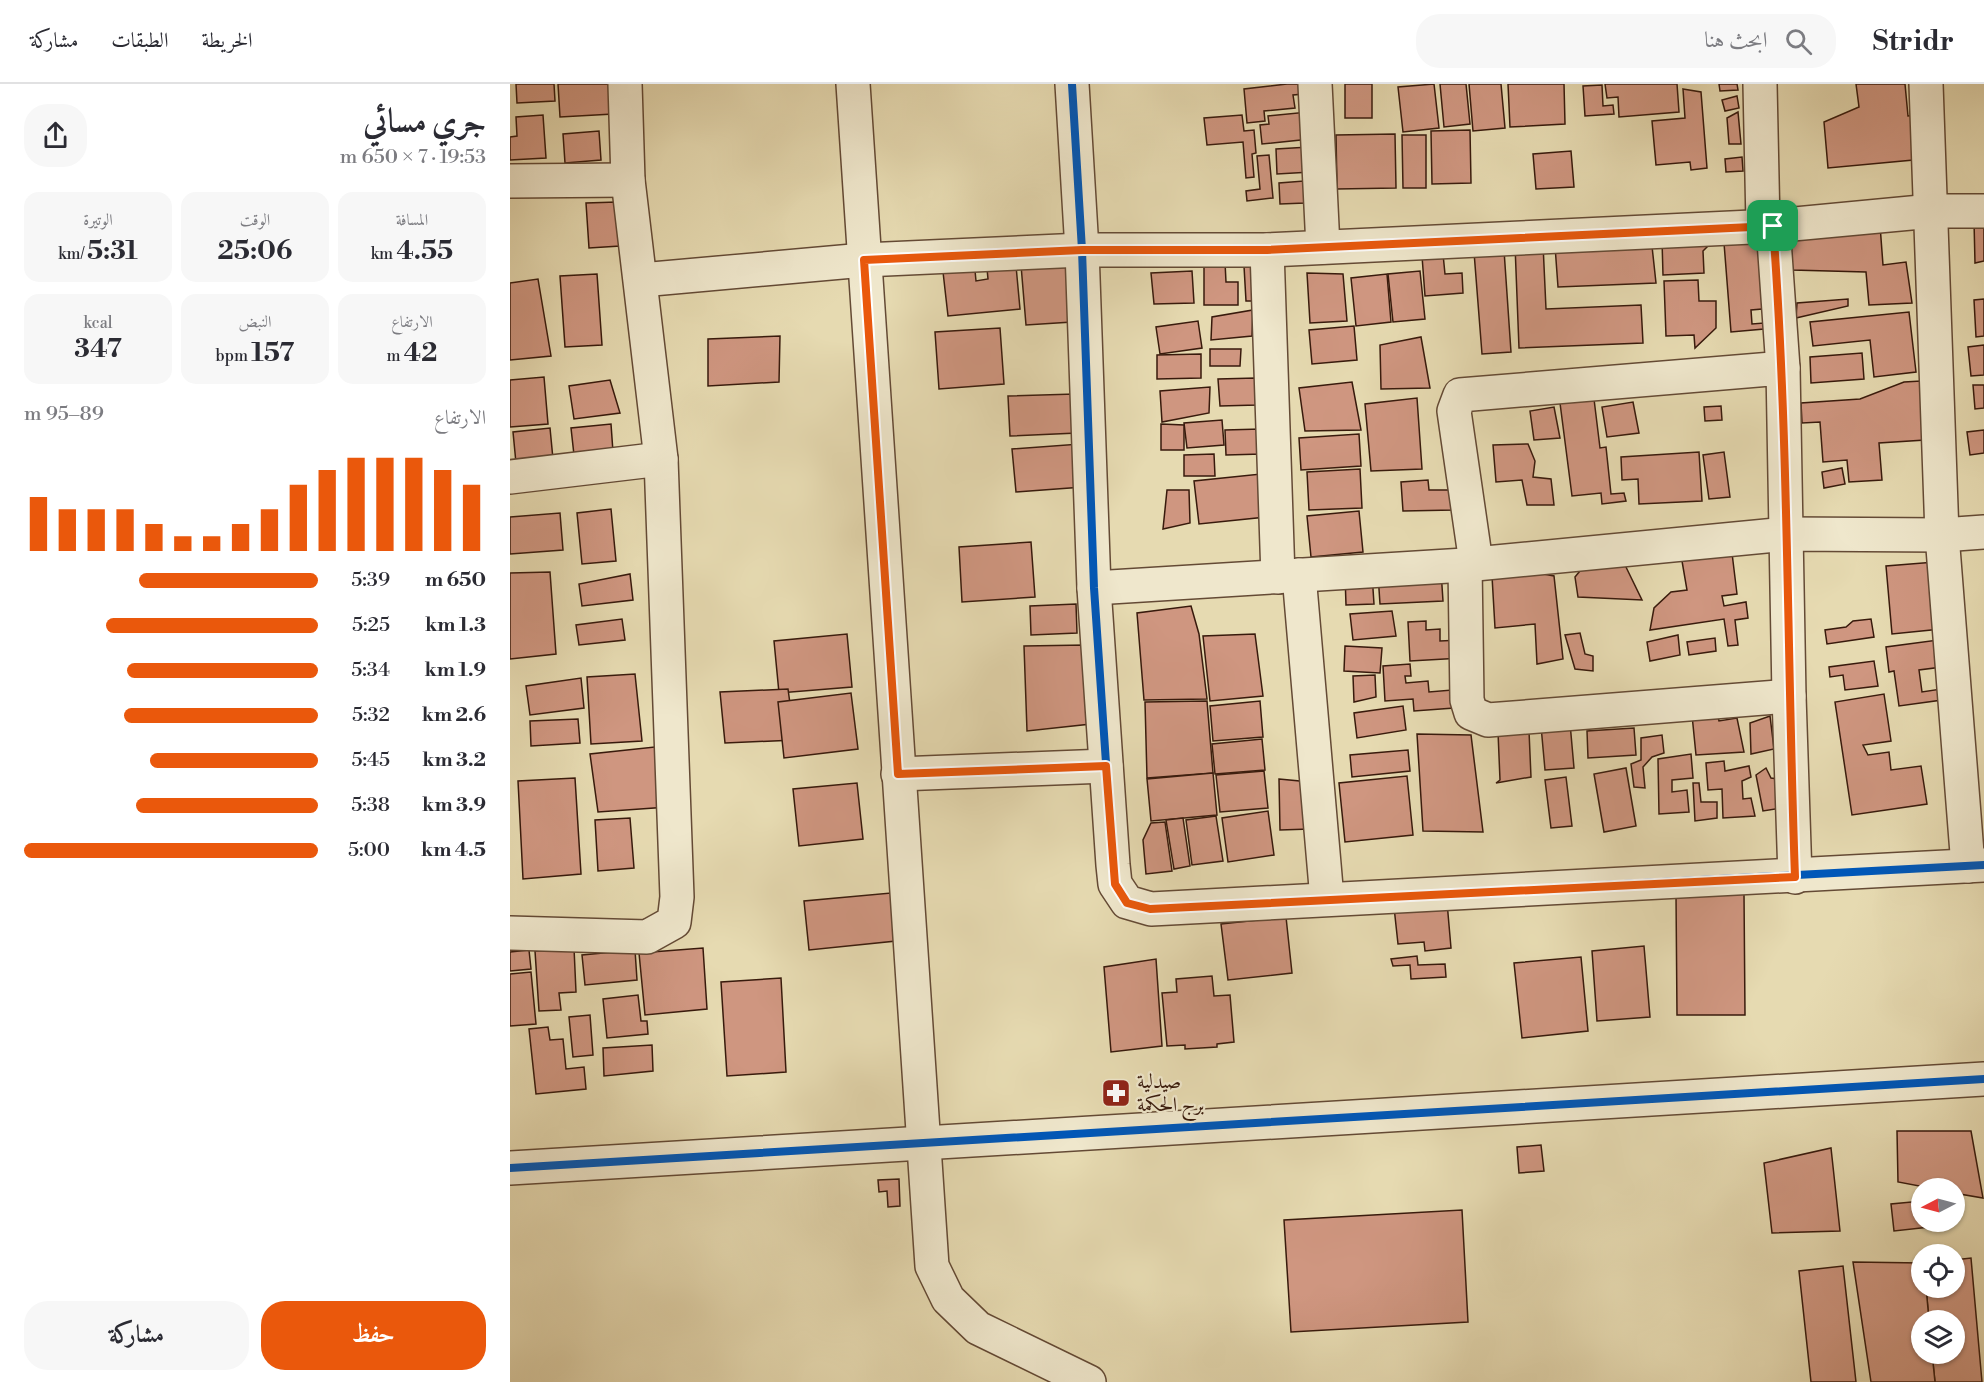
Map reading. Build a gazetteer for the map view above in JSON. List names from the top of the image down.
{
  "places": {
    "pharmacy": ["صيدلية برج الحكمة"]
  },
  "north": "left",
  "page": {
    "header": "Stridr",
    "search": "ابحث هنا",
    "nav": ["الخريطة", "الطبقات", "مشاركة"],
    "heading": ["جري مسائي", "19:53 · 7 × 650 m"],
    "stats": [
      ["المسافة", "4.55 km"],
      ["الوقت", "25:06"],
      ["الوتيرة", "5:31 /km"],
      ["الارتفاع", "42 m"],
      ["النبض", "157 bpm"],
      ["kcal", "347"]
    ],
    "chart": ["الارتفاع", "89–95 m"],
    "list": [
      {
        "name": "650 m",
        "note": "5:39"
      },
      {
        "name": "1.3 km",
        "note": "5:25"
      },
      {
        "name": "1.9 km",
        "note": "5:34"
      },
      {
        "name": "2.6 km",
        "note": "5:32"
      },
      {
        "name": "3.2 km",
        "note": "5:45"
      },
      {
        "name": "3.9 km",
        "note": "5:38"
      },
      {
        "name": "4.5 km",
        "note": "5:00"
      }
    ],
    "buttons": ["حفظ", "مشاركة"]
  }
}
